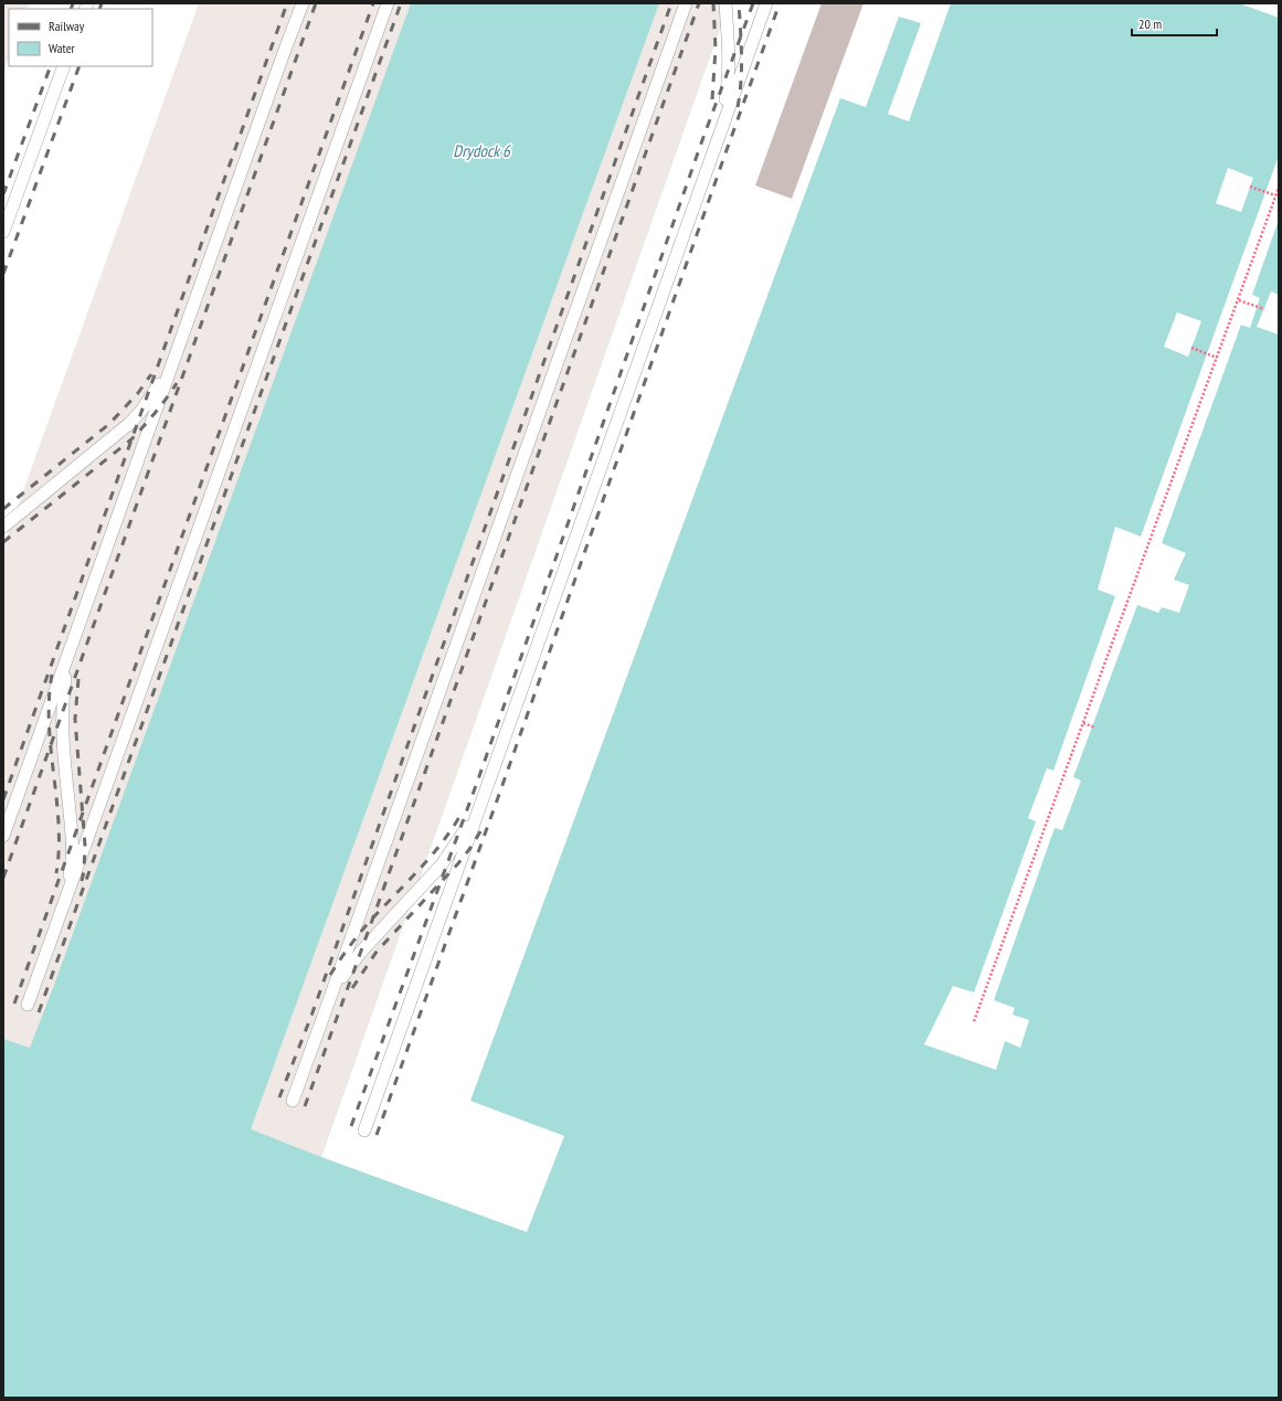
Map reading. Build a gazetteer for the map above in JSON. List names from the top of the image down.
{
  "water": ["Drydock 6"],
  "legend": ["Railway", "Water"],
  "scale_bar": "20 m"
}
